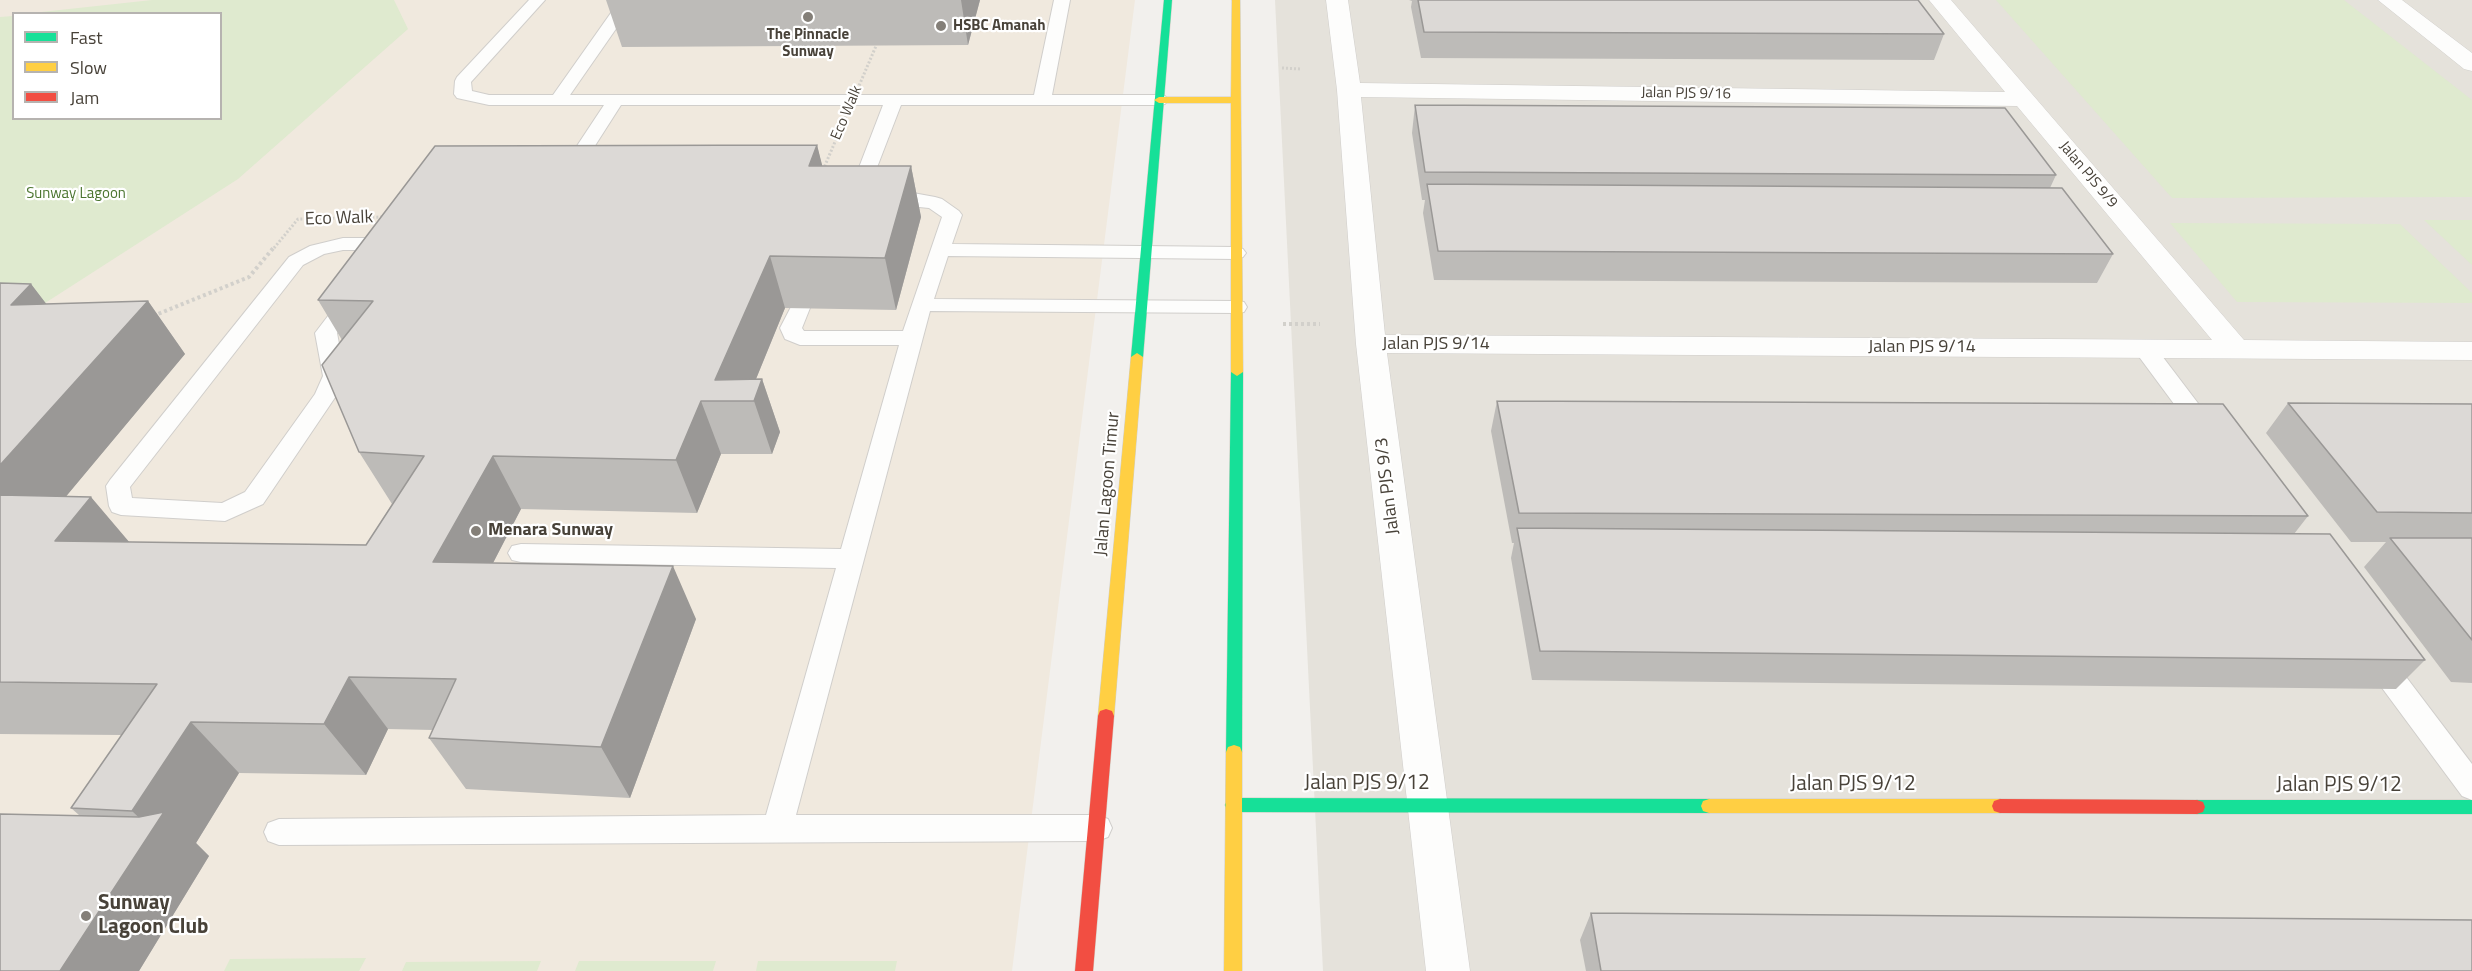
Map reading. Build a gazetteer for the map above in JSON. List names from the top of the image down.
{
  "streets": {
    "main road": ["Jalan Lagoon Timur", "Jalan PJS 9/12"],
    "street": [
      "Jalan PJS 9/16",
      "Jalan PJS 9/9",
      "Jalan PJS 9/14",
      "Jalan PJS 9/3"
    ],
    "path": ["Eco Walk"]
  },
  "crossings": [
    ["Jalan PJS 9/16", "Jalan PJS 9/9"],
    ["Jalan PJS 9/16", "Jalan PJS 9/3"],
    ["Jalan PJS 9/9", "Jalan PJS 9/14"],
    ["Jalan PJS 9/14", "Jalan PJS 9/3"],
    ["Jalan PJS 9/3", "Jalan PJS 9/12"]
  ],
  "parks": ["Sunway Lagoon"],
  "places": [
    "The Pinnacle Sunway",
    "HSBC Amanah",
    "Menara Sunway",
    "Sunway Lagoon Club"
  ],
  "legend": ["Fast", "Slow", "Jam"]
}
